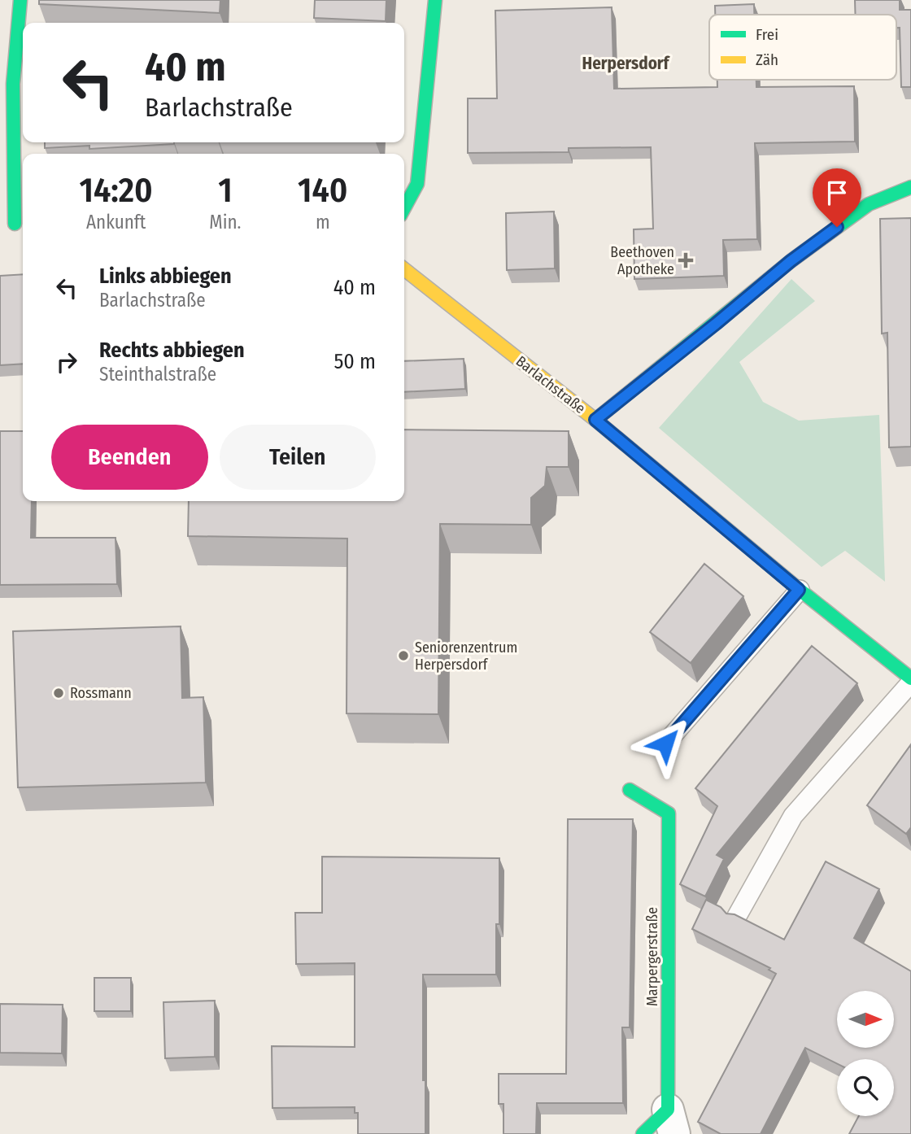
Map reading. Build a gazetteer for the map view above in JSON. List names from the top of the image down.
{
  "streets": {
    "street": ["Barlachstraße", "Marpergerstraße"]
  },
  "districts": ["Herpersdorf"],
  "places": {
    "health": ["Beethoven Apotheke"],
    "other": ["Seniorenzentrum Herpersdorf", "Rossmann"]
  },
  "legend": ["Frei", "Zäh"],
  "north": "right",
  "page": {
    "turn": ["40 m", "Barlachstraße"],
    "eta": [
      "14:20",
      "Ankunft",
      "1",
      "Min.",
      "140",
      "m"
    ],
    "list": [
      {
        "name": "Links abbiegen",
        "note": "Barlachstraße",
        "value": "40 m"
      },
      {
        "name": "Rechts abbiegen",
        "note": "Steinthalstraße",
        "value": "50 m"
      }
    ],
    "buttons": ["Beenden", "Teilen"]
  }
}
